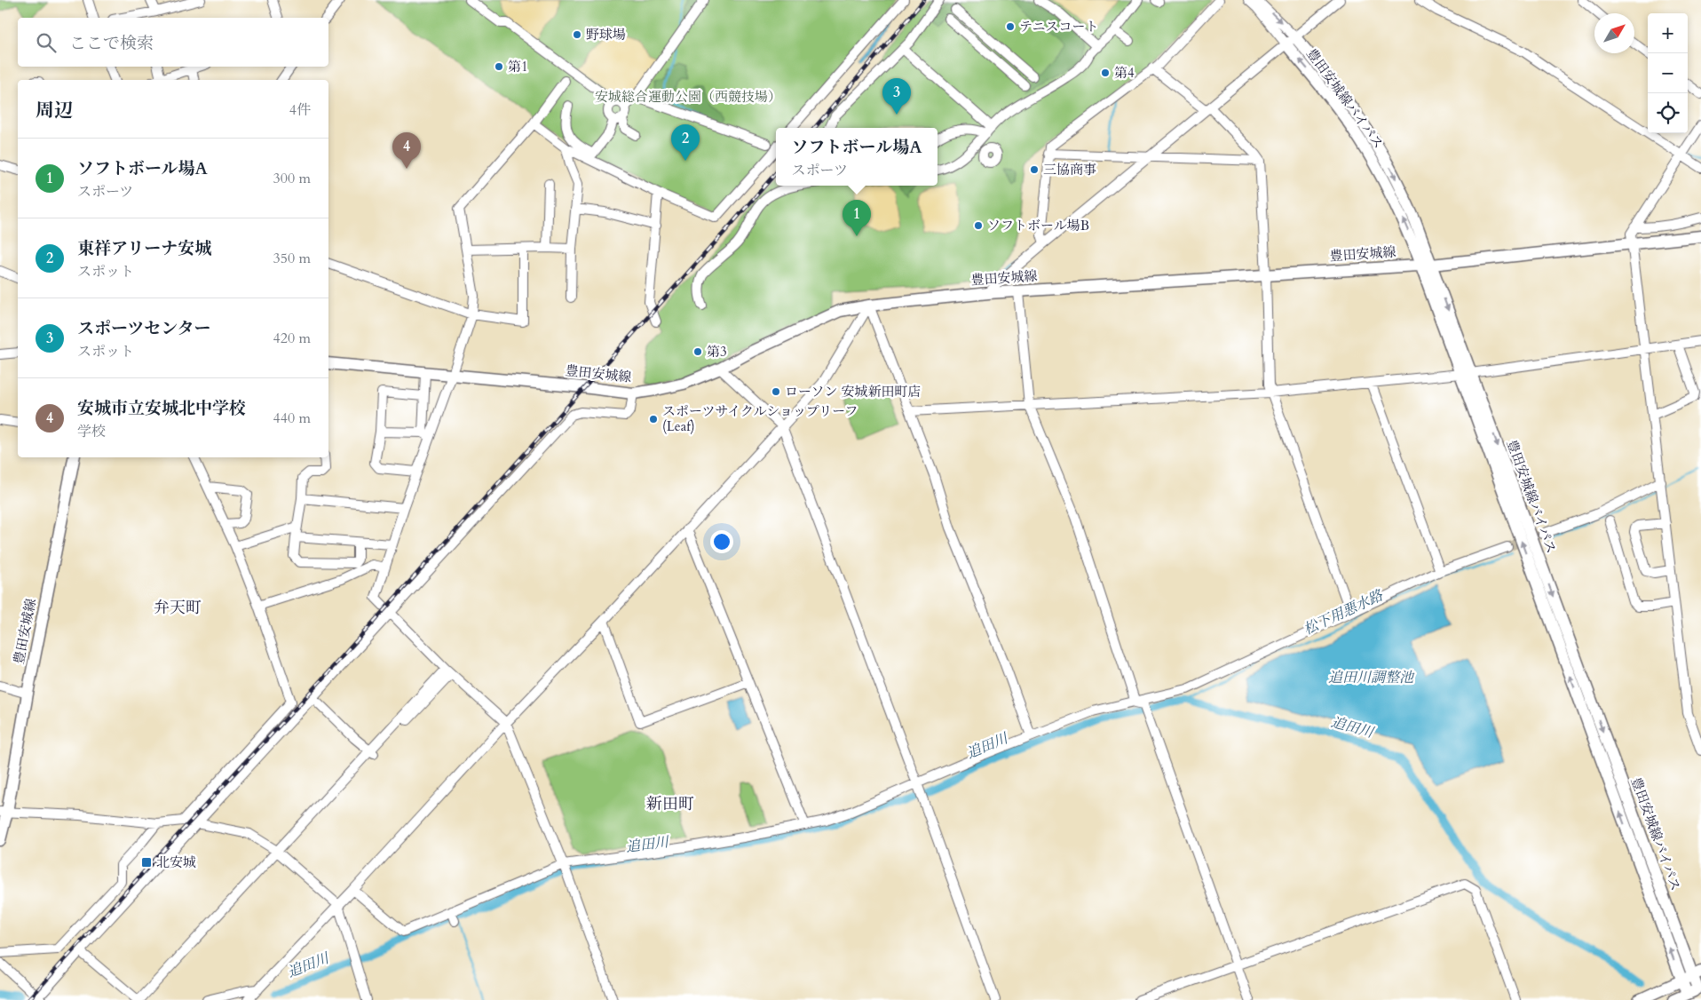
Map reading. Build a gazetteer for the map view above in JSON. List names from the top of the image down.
{
  "streets": {
    "main road": ["豊田安城線バイパス", "豊田安城線"]
  },
  "crossings": [
    ["豊田安城線バイパス", "豊田安城線"]
  ],
  "districts": ["弁天町", "新田町"],
  "water": ["松下用悪水路", "追田川調整池", "追田川"],
  "parks": ["安城総合運動公園（西競技場）"],
  "places": {
    "other": [
      "テニスコート",
      "野球場",
      "第1",
      "第4",
      "三協商事",
      "ソフトボール場B",
      "第3",
      "ローソン 安城新田町店",
      "スポーツサイクルショップリーフ (Leaf)"
    ],
    "transit": ["北安城"]
  },
  "north": "top right",
  "page": {
    "map_buttons": ["+", "−"],
    "search": "ここで検索",
    "pins": [
      "3",
      "2",
      "4",
      "1"
    ],
    "heading": ["周辺", "4件"],
    "popup": ["ソフトボール場A", "スポーツ"],
    "list": [
      {
        "mark": "1",
        "name": "ソフトボール場A",
        "note": "スポーツ",
        "value": "300 m"
      },
      {
        "mark": "2",
        "name": "東祥アリーナ安城",
        "note": "スポット",
        "value": "350 m"
      },
      {
        "mark": "3",
        "name": "スポーツセンター",
        "note": "スポット",
        "value": "420 m"
      },
      {
        "mark": "4",
        "name": "安城市立安城北中学校",
        "note": "学校",
        "value": "440 m"
      }
    ]
  }
}
